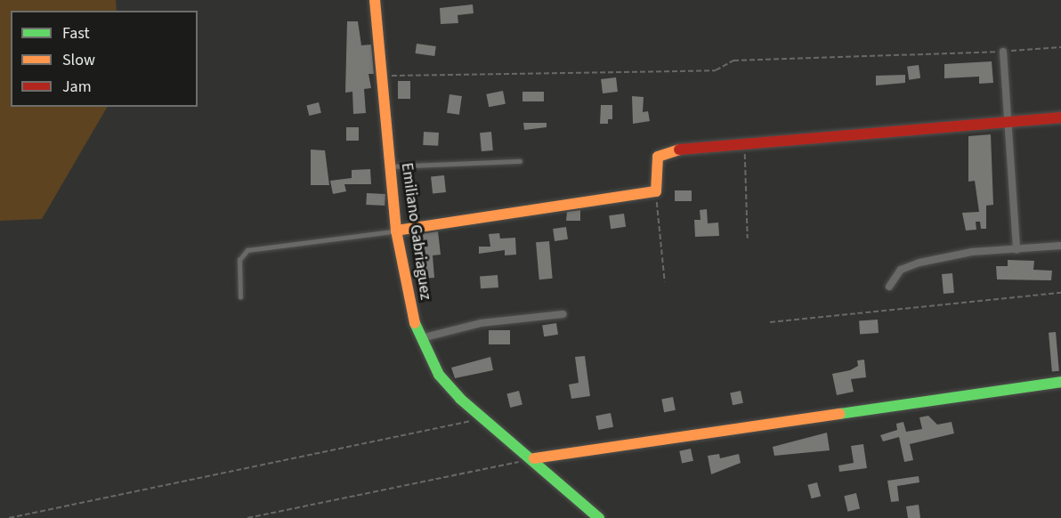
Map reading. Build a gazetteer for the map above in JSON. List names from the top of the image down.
{
  "streets": {
    "street": ["Emiliano Gabriaguez"]
  },
  "legend": ["Fast", "Slow", "Jam"]
}
